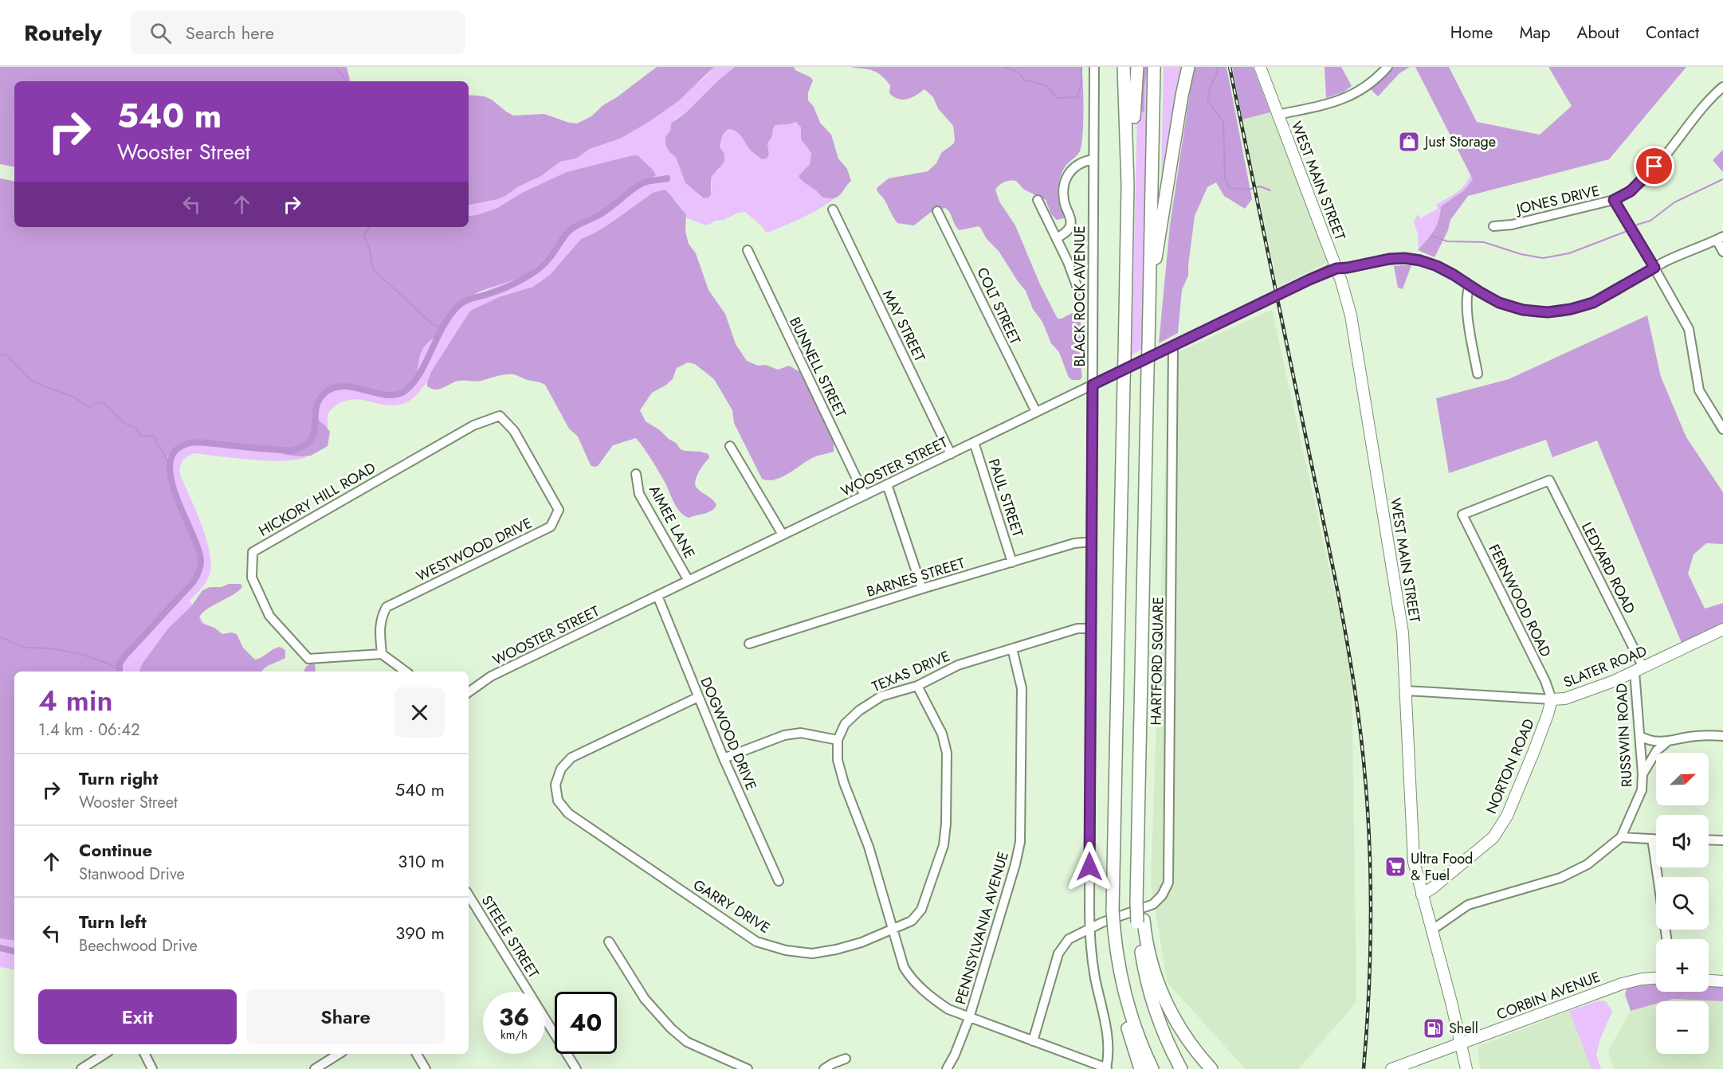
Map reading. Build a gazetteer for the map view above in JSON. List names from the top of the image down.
{
  "streets": {
    "main road": [
      "WEST MAIN STREET",
      "SLATER ROAD",
      "NORTON ROAD",
      "CORBIN AVENUE"
    ],
    "street": [
      "JONES DRIVE",
      "BLACK ROCK AVENUE",
      "COLT STREET",
      "MAY STREET",
      "BUNNELL STREET",
      "WOOSTER STREET",
      "PAUL STREET",
      "HICKORY HILL ROAD",
      "AIMEE LANE",
      "WESTWOOD DRIVE",
      "LEDYARD ROAD",
      "BARNES STREET",
      "FERNWOOD ROAD",
      "HARTFORD SQUARE",
      "TEXAS DRIVE",
      "DOGWOOD DRIVE",
      "RUSSWIN ROAD",
      "GARRY DRIVE",
      "PENNSYLVANIA AVENUE",
      "STEELE STREET"
    ]
  },
  "crossings": [
    ["WEST MAIN STREET", "WOOSTER STREET"],
    ["WEST MAIN STREET", "SLATER ROAD"],
    ["WEST MAIN STREET", "RUSSWIN ROAD"],
    ["WEST MAIN STREET", "NORTON ROAD"],
    ["WEST MAIN STREET", "CORBIN AVENUE"],
    ["BLACK ROCK AVENUE", "WOOSTER STREET"],
    ["BLACK ROCK AVENUE", "BARNES STREET"],
    ["BLACK ROCK AVENUE", "HARTFORD SQUARE"],
    ["BLACK ROCK AVENUE", "TEXAS DRIVE"],
    ["COLT STREET", "WOOSTER STREET"],
    ["MAY STREET", "WOOSTER STREET"],
    ["BUNNELL STREET", "WOOSTER STREET"],
    ["WOOSTER STREET", "PAUL STREET"],
    ["WOOSTER STREET", "AIMEE LANE"],
    ["WOOSTER STREET", "HARTFORD SQUARE"],
    ["WOOSTER STREET", "DOGWOOD DRIVE"],
    ["PAUL STREET", "BARNES STREET"],
    ["HICKORY HILL ROAD", "WESTWOOD DRIVE"],
    ["LEDYARD ROAD", "FERNWOOD ROAD"],
    ["LEDYARD ROAD", "SLATER ROAD"],
    ["LEDYARD ROAD", "RUSSWIN ROAD"],
    ["FERNWOOD ROAD", "SLATER ROAD"],
    ["FERNWOOD ROAD", "NORTON ROAD"],
    ["SLATER ROAD", "RUSSWIN ROAD"],
    ["SLATER ROAD", "NORTON ROAD"],
    ["TEXAS DRIVE", "GARRY DRIVE"],
    ["TEXAS DRIVE", "PENNSYLVANIA AVENUE"],
    ["DOGWOOD DRIVE", "GARRY DRIVE"]
  ],
  "places": {
    "shop": ["Just Storage"],
    "supermarket": ["Ultra Food & Fuel"],
    "fuel station": ["Shell"]
  },
  "north": "top right",
  "page": {
    "header": "Routely",
    "search": "Search here",
    "nav": [
      "Home",
      "Map",
      "About",
      "Contact"
    ],
    "turn": ["540 m", "Wooster Street"],
    "heading": ["4 min", "1.4 km · 06:42"],
    "map_buttons": ["+", "−"],
    "list": [
      {
        "name": "Turn right",
        "note": "Wooster Street",
        "value": "540 m"
      },
      {
        "name": "Continue",
        "note": "Stanwood Drive",
        "value": "310 m"
      },
      {
        "name": "Turn left",
        "note": "Beechwood Drive",
        "value": "390 m"
      }
    ],
    "buttons": ["Exit", "Share"],
    "speed": "36 km/h",
    "limit": "40"
  }
}
